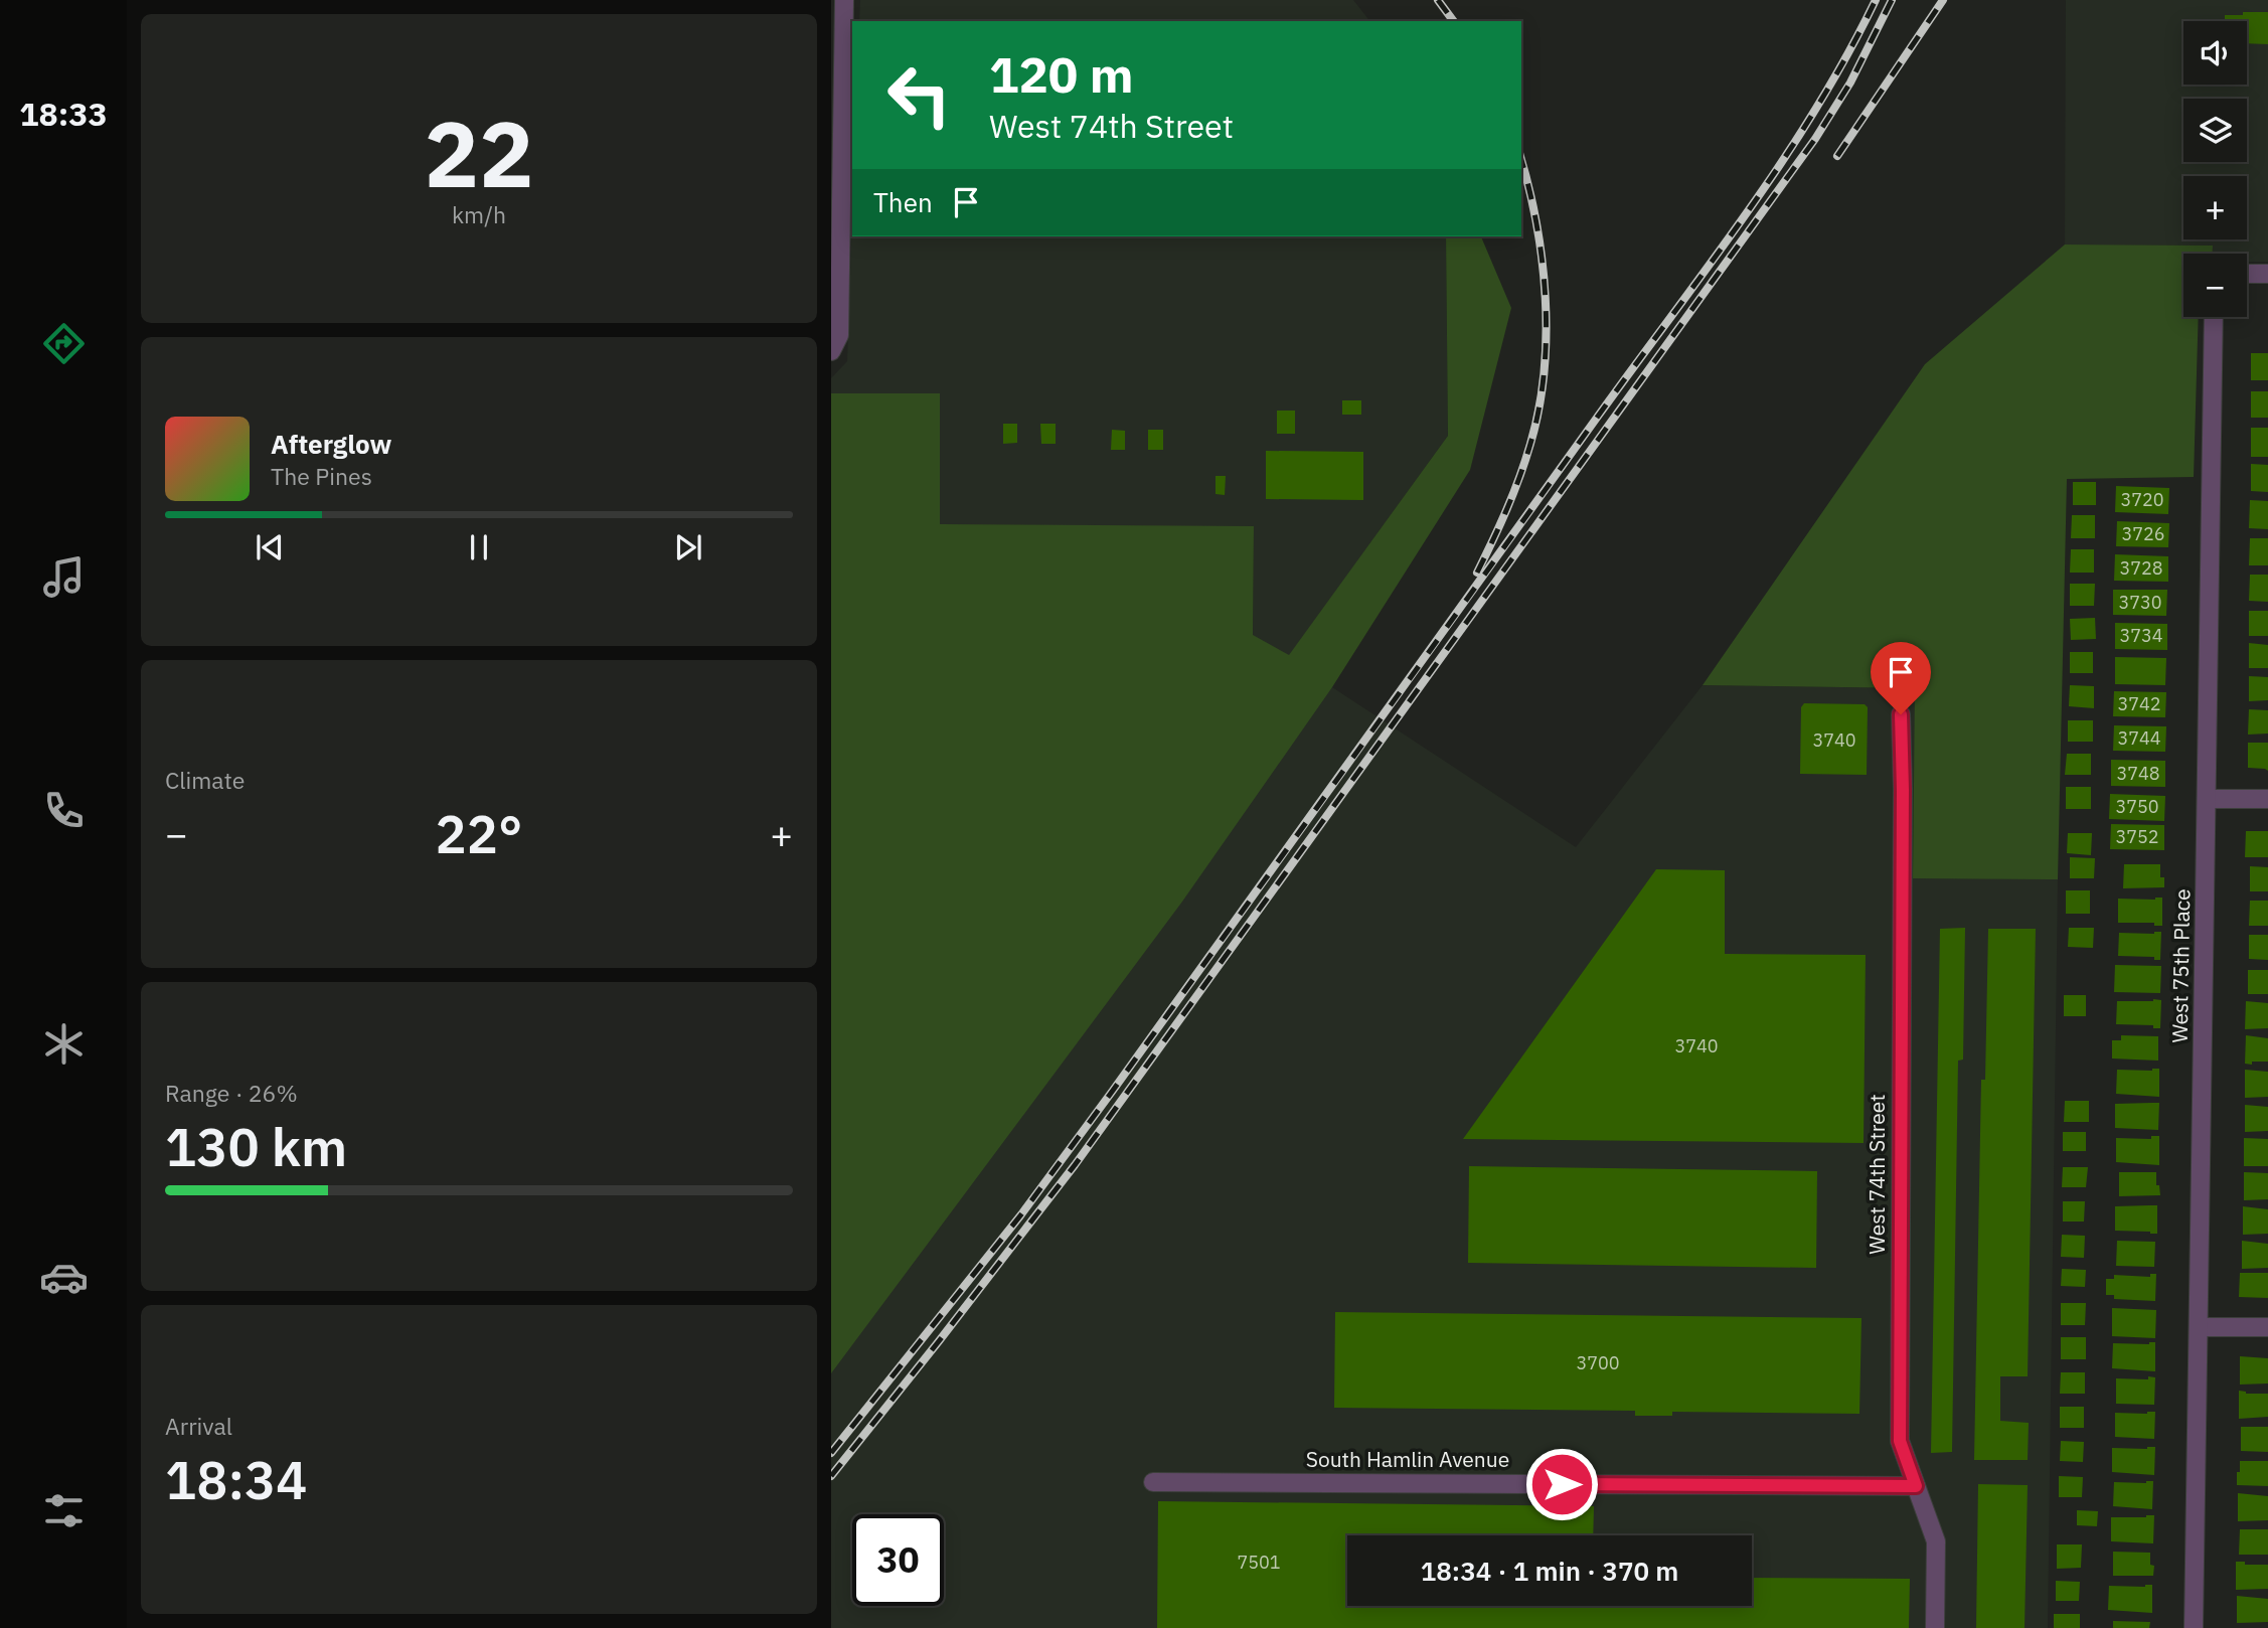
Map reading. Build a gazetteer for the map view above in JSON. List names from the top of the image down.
{
  "streets": {
    "street": ["West 75th Place", "West 74th Street", "South Hamlin Avenue"]
  },
  "crossings": [
    ["West 74th Street", "South Hamlin Avenue"]
  ],
  "house_numbers": [
    "3720",
    "3726",
    "3728",
    "3730",
    "3734",
    "3742",
    "3744",
    "3740",
    "3748",
    "3750",
    "3752",
    "3740",
    "3700",
    "7501"
  ],
  "page": {
    "tabs": "18:33",
    "tile": [
      ["22", "km/h"],
      "Climate",
      ["Range · 26%", "130 km"],
      ["Arrival", "18:34"]
    ],
    "map_buttons": ["+", "−"],
    "turn": ["120 m", "West 74th Street"],
    "then": "Then",
    "song": ["Afterglow", "The Pines"],
    "heat": ["−", "22°", "+"],
    "limit": "30",
    "trip": "18:34 · 1 min · 370 m"
  }
}
